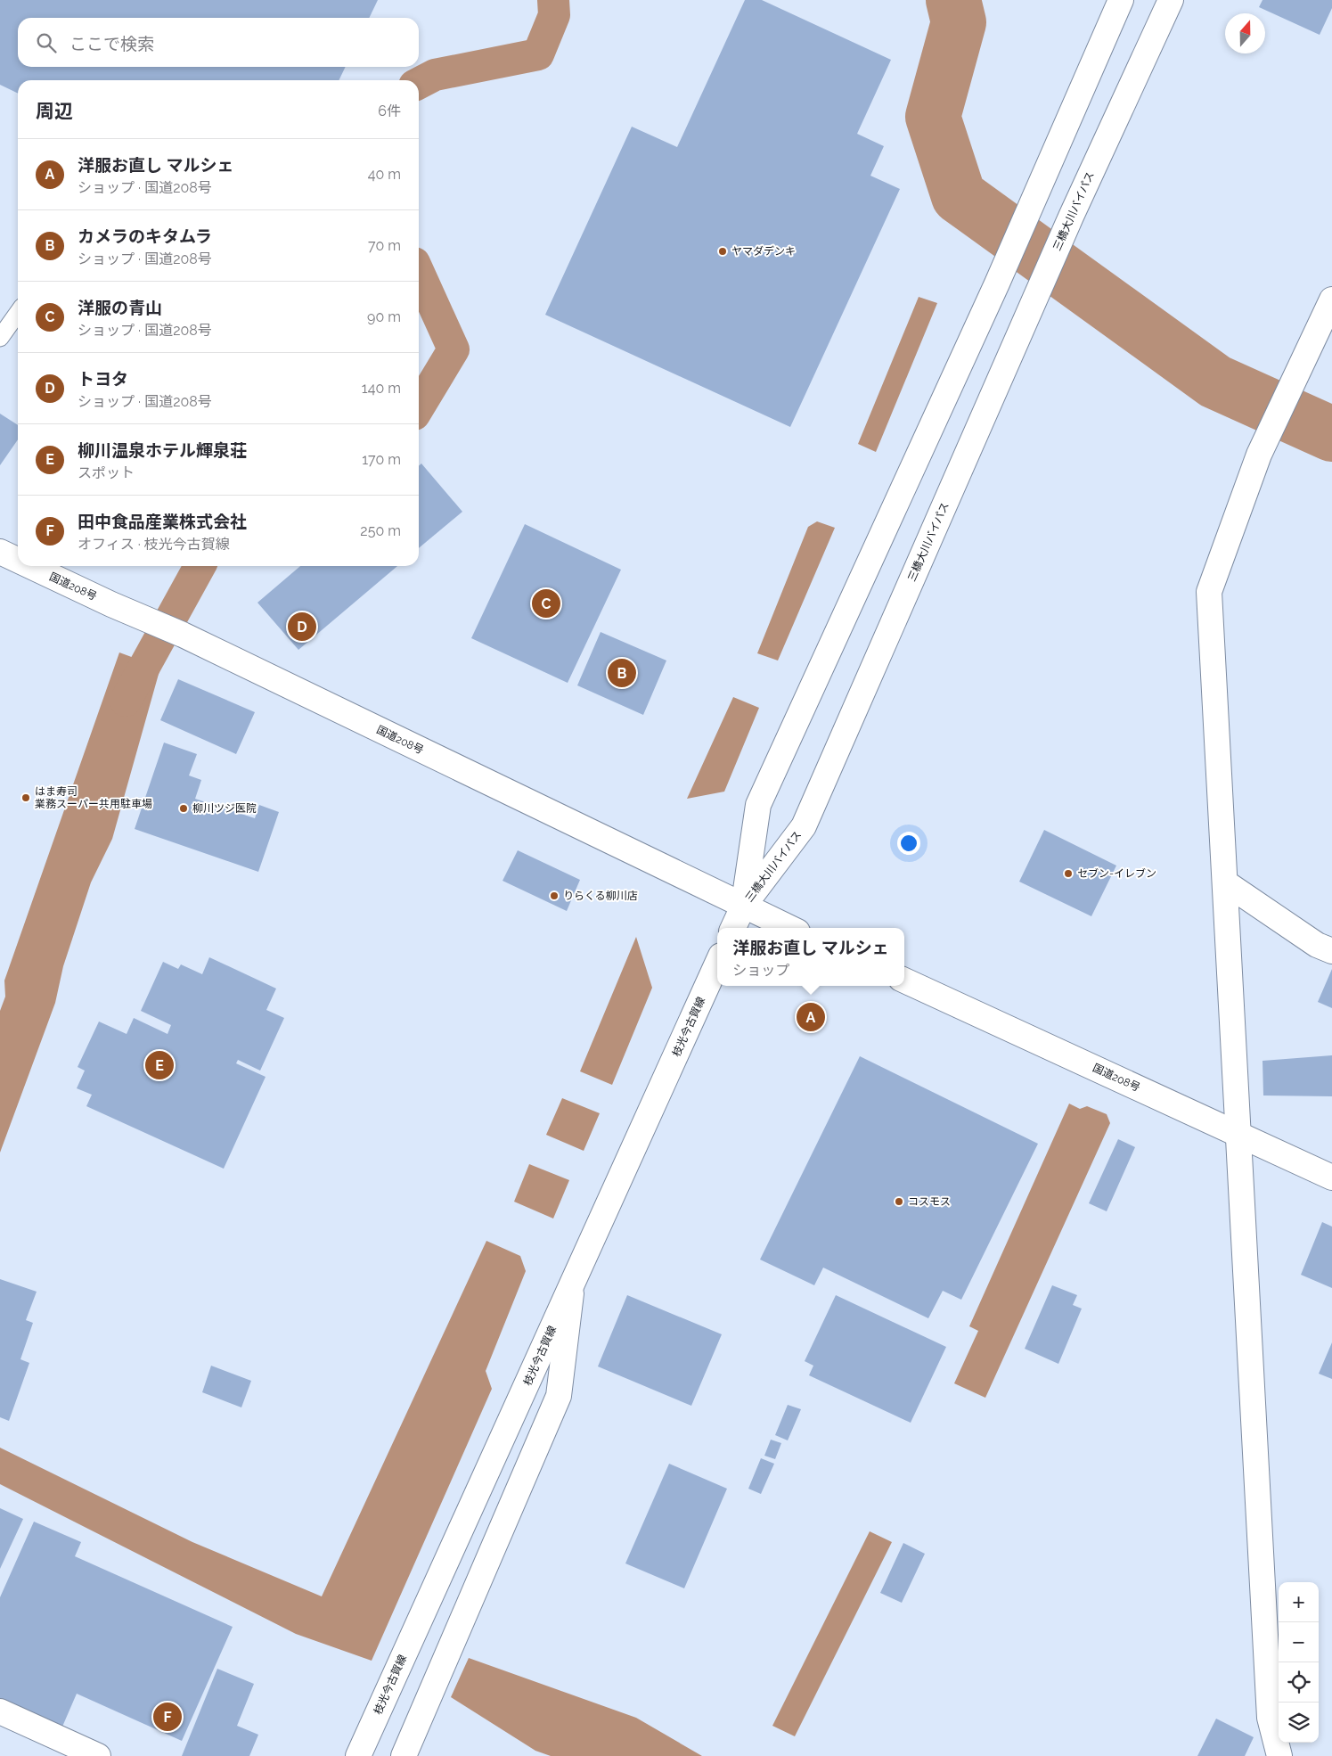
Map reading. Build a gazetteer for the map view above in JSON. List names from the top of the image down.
{
  "streets": {
    "main road": ["三橋大川バイパス", "国道208号", "枝光今古賀線"]
  },
  "crossings": [
    ["三橋大川バイパス", "国道208号"]
  ],
  "places": [
    "ヤマダデンキ",
    "はま寿司 業務スーパー共用駐車場",
    "柳川ツジ医院",
    "セブン-イレブン",
    "りらくる柳川店",
    "コスモス"
  ],
  "north": "top",
  "page": {
    "search": "ここで検索",
    "heading": ["周辺", "6件"],
    "list": [
      {
        "mark": "A",
        "name": "洋服お直し マルシェ",
        "note": "ショップ · 国道208号",
        "value": "40 m"
      },
      {
        "mark": "B",
        "name": "カメラのキタムラ",
        "note": "ショップ · 国道208号",
        "value": "70 m"
      },
      {
        "mark": "C",
        "name": "洋服の青山",
        "note": "ショップ · 国道208号",
        "value": "90 m"
      },
      {
        "mark": "D",
        "name": "トヨタ",
        "note": "ショップ · 国道208号",
        "value": "140 m"
      },
      {
        "mark": "E",
        "name": "柳川温泉ホテル輝泉荘",
        "note": "スポット",
        "value": "170 m"
      },
      {
        "mark": "F",
        "name": "田中食品産業株式会社",
        "note": "オフィス · 枝光今古賀線",
        "value": "250 m"
      }
    ],
    "pins": [
      "C",
      "D",
      "B",
      "A",
      "E",
      "F"
    ],
    "popup": ["洋服お直し マルシェ", "ショップ"],
    "map_buttons": ["+", "−"]
  }
}
